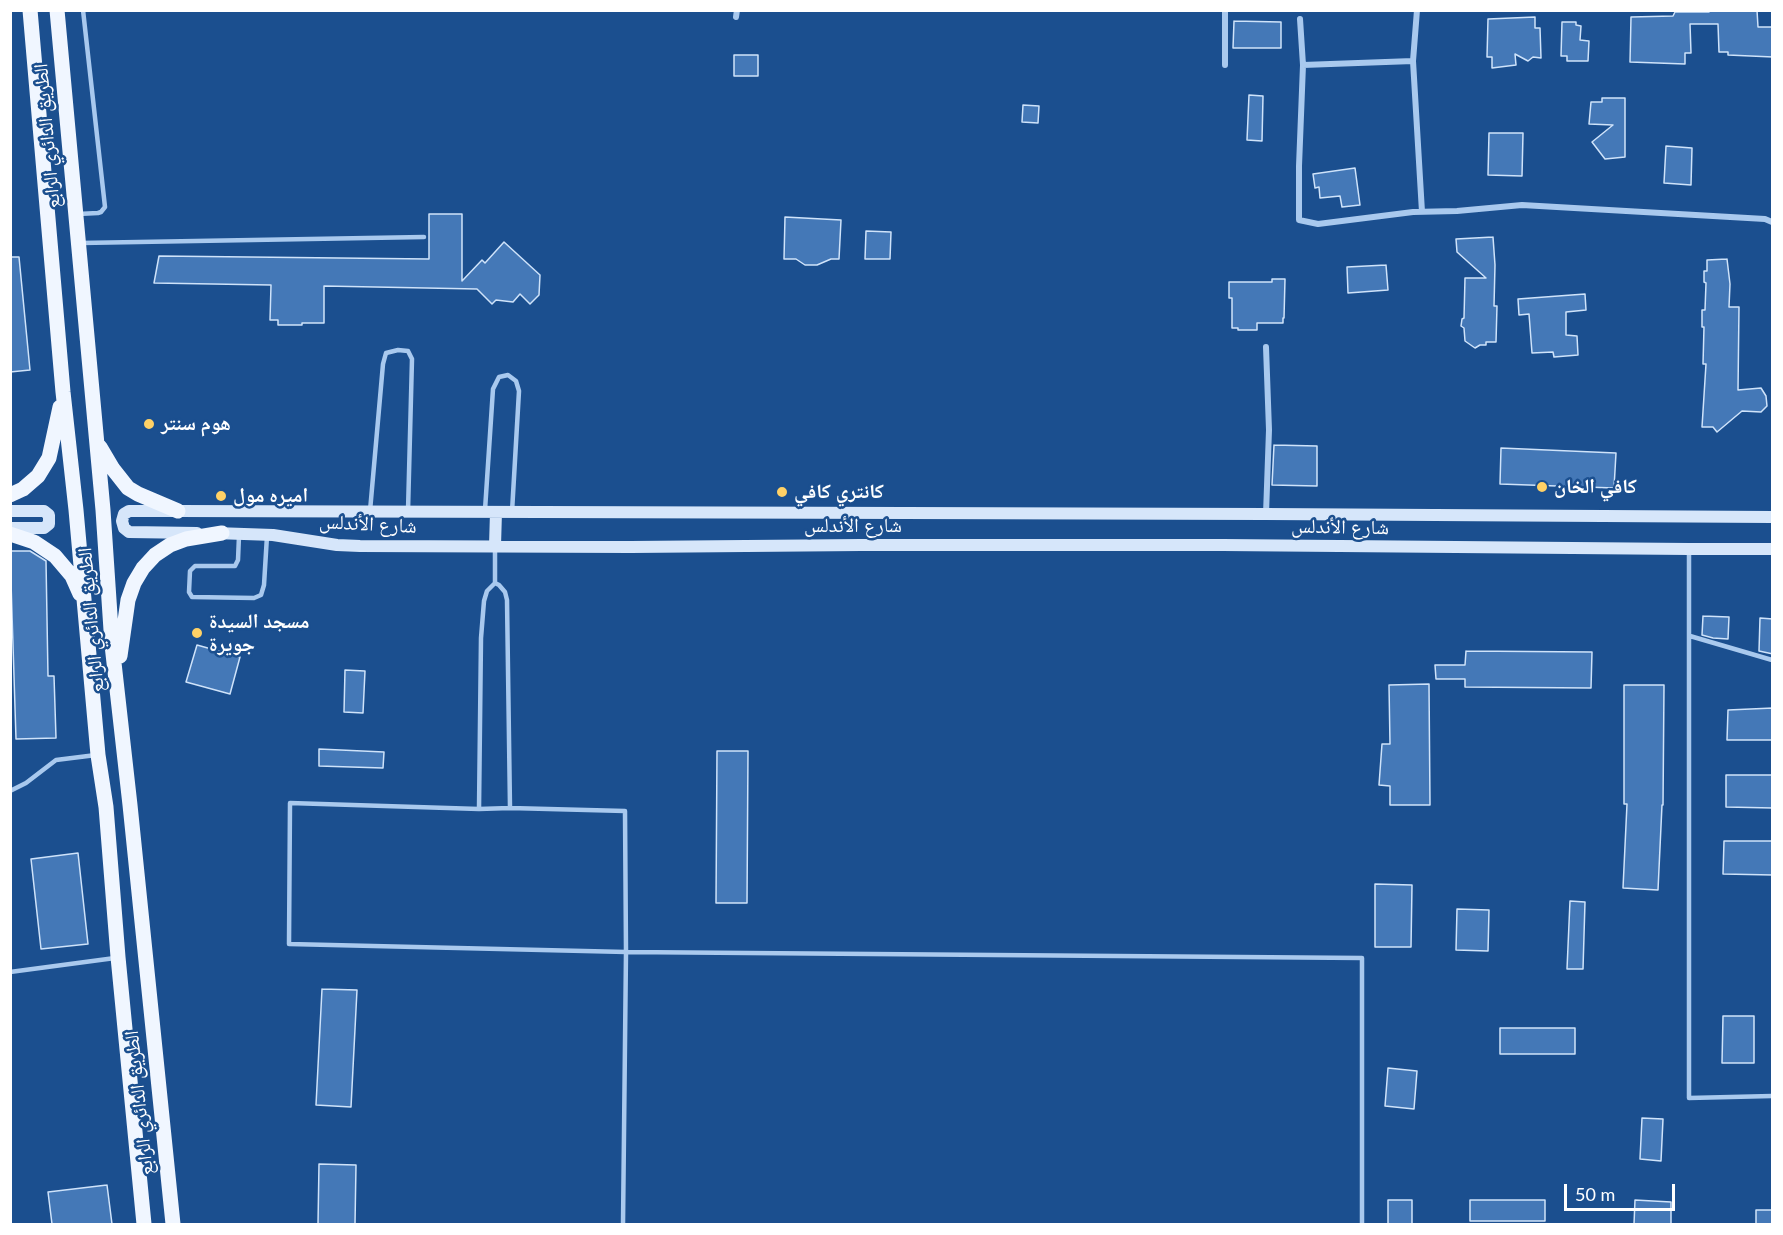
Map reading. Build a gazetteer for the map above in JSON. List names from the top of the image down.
{
  "streets": {
    "main road": ["الطريق الدائري الرابع", "شارع الأندلس"]
  },
  "places": [
    "هوم سنتر",
    "كافي الخان",
    "كانتري كافي",
    "اميره مول",
    "مسجد السيدة جويرة"
  ],
  "scale_bar": "50 m"
}
